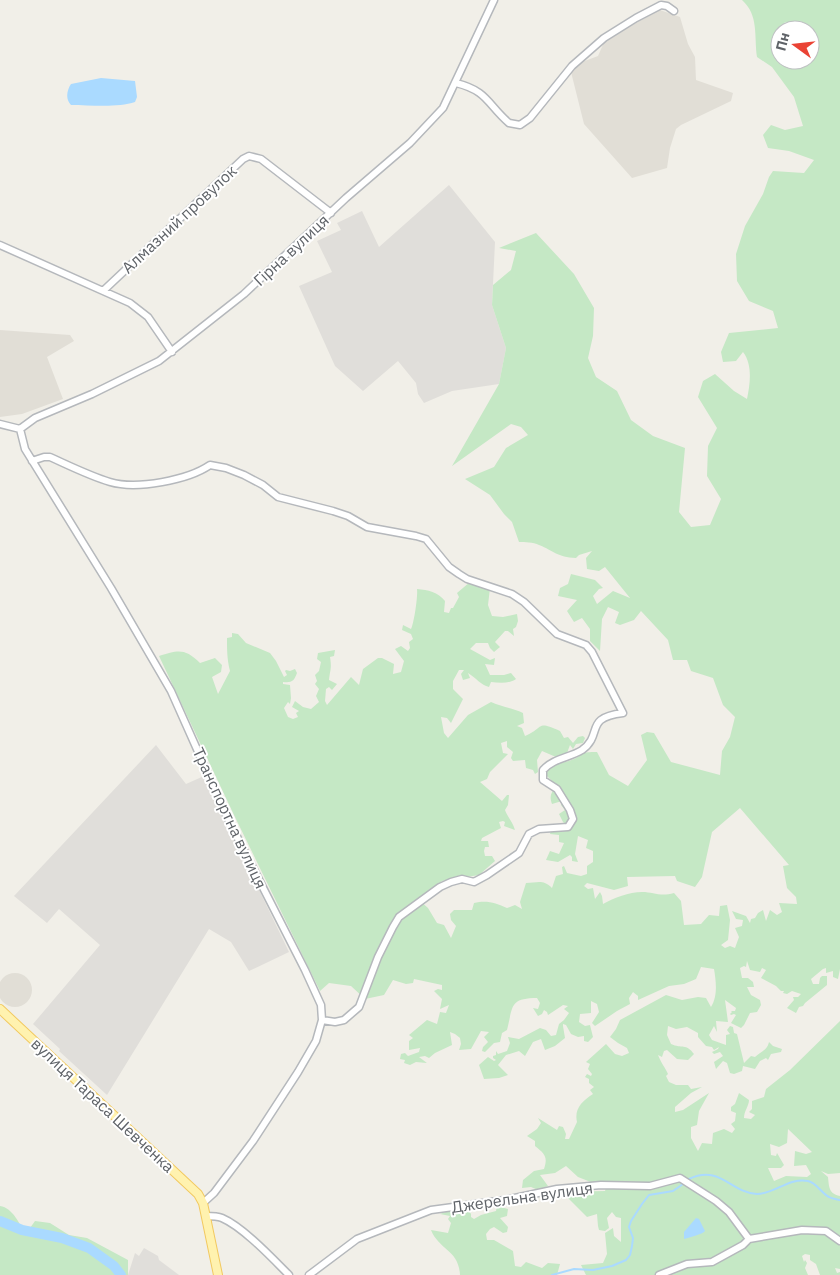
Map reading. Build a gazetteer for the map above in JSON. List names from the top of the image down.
{
  "streets": {
    "main road": ["вулиця Тараса Шевченка"],
    "street": [
      "Алмазний провулок",
      "Гірна вулиця",
      "Транспортна вулиця",
      "Джерельна вулиця"
    ]
  },
  "crossings": [
    ["Алмазний провулок", "Гірна вулиця"],
    ["Гірна вулиця", "Транспортна вулиця"],
    ["Транспортна вулиця", "вулиця Тараса Шевченка"]
  ],
  "north": "left"
}
